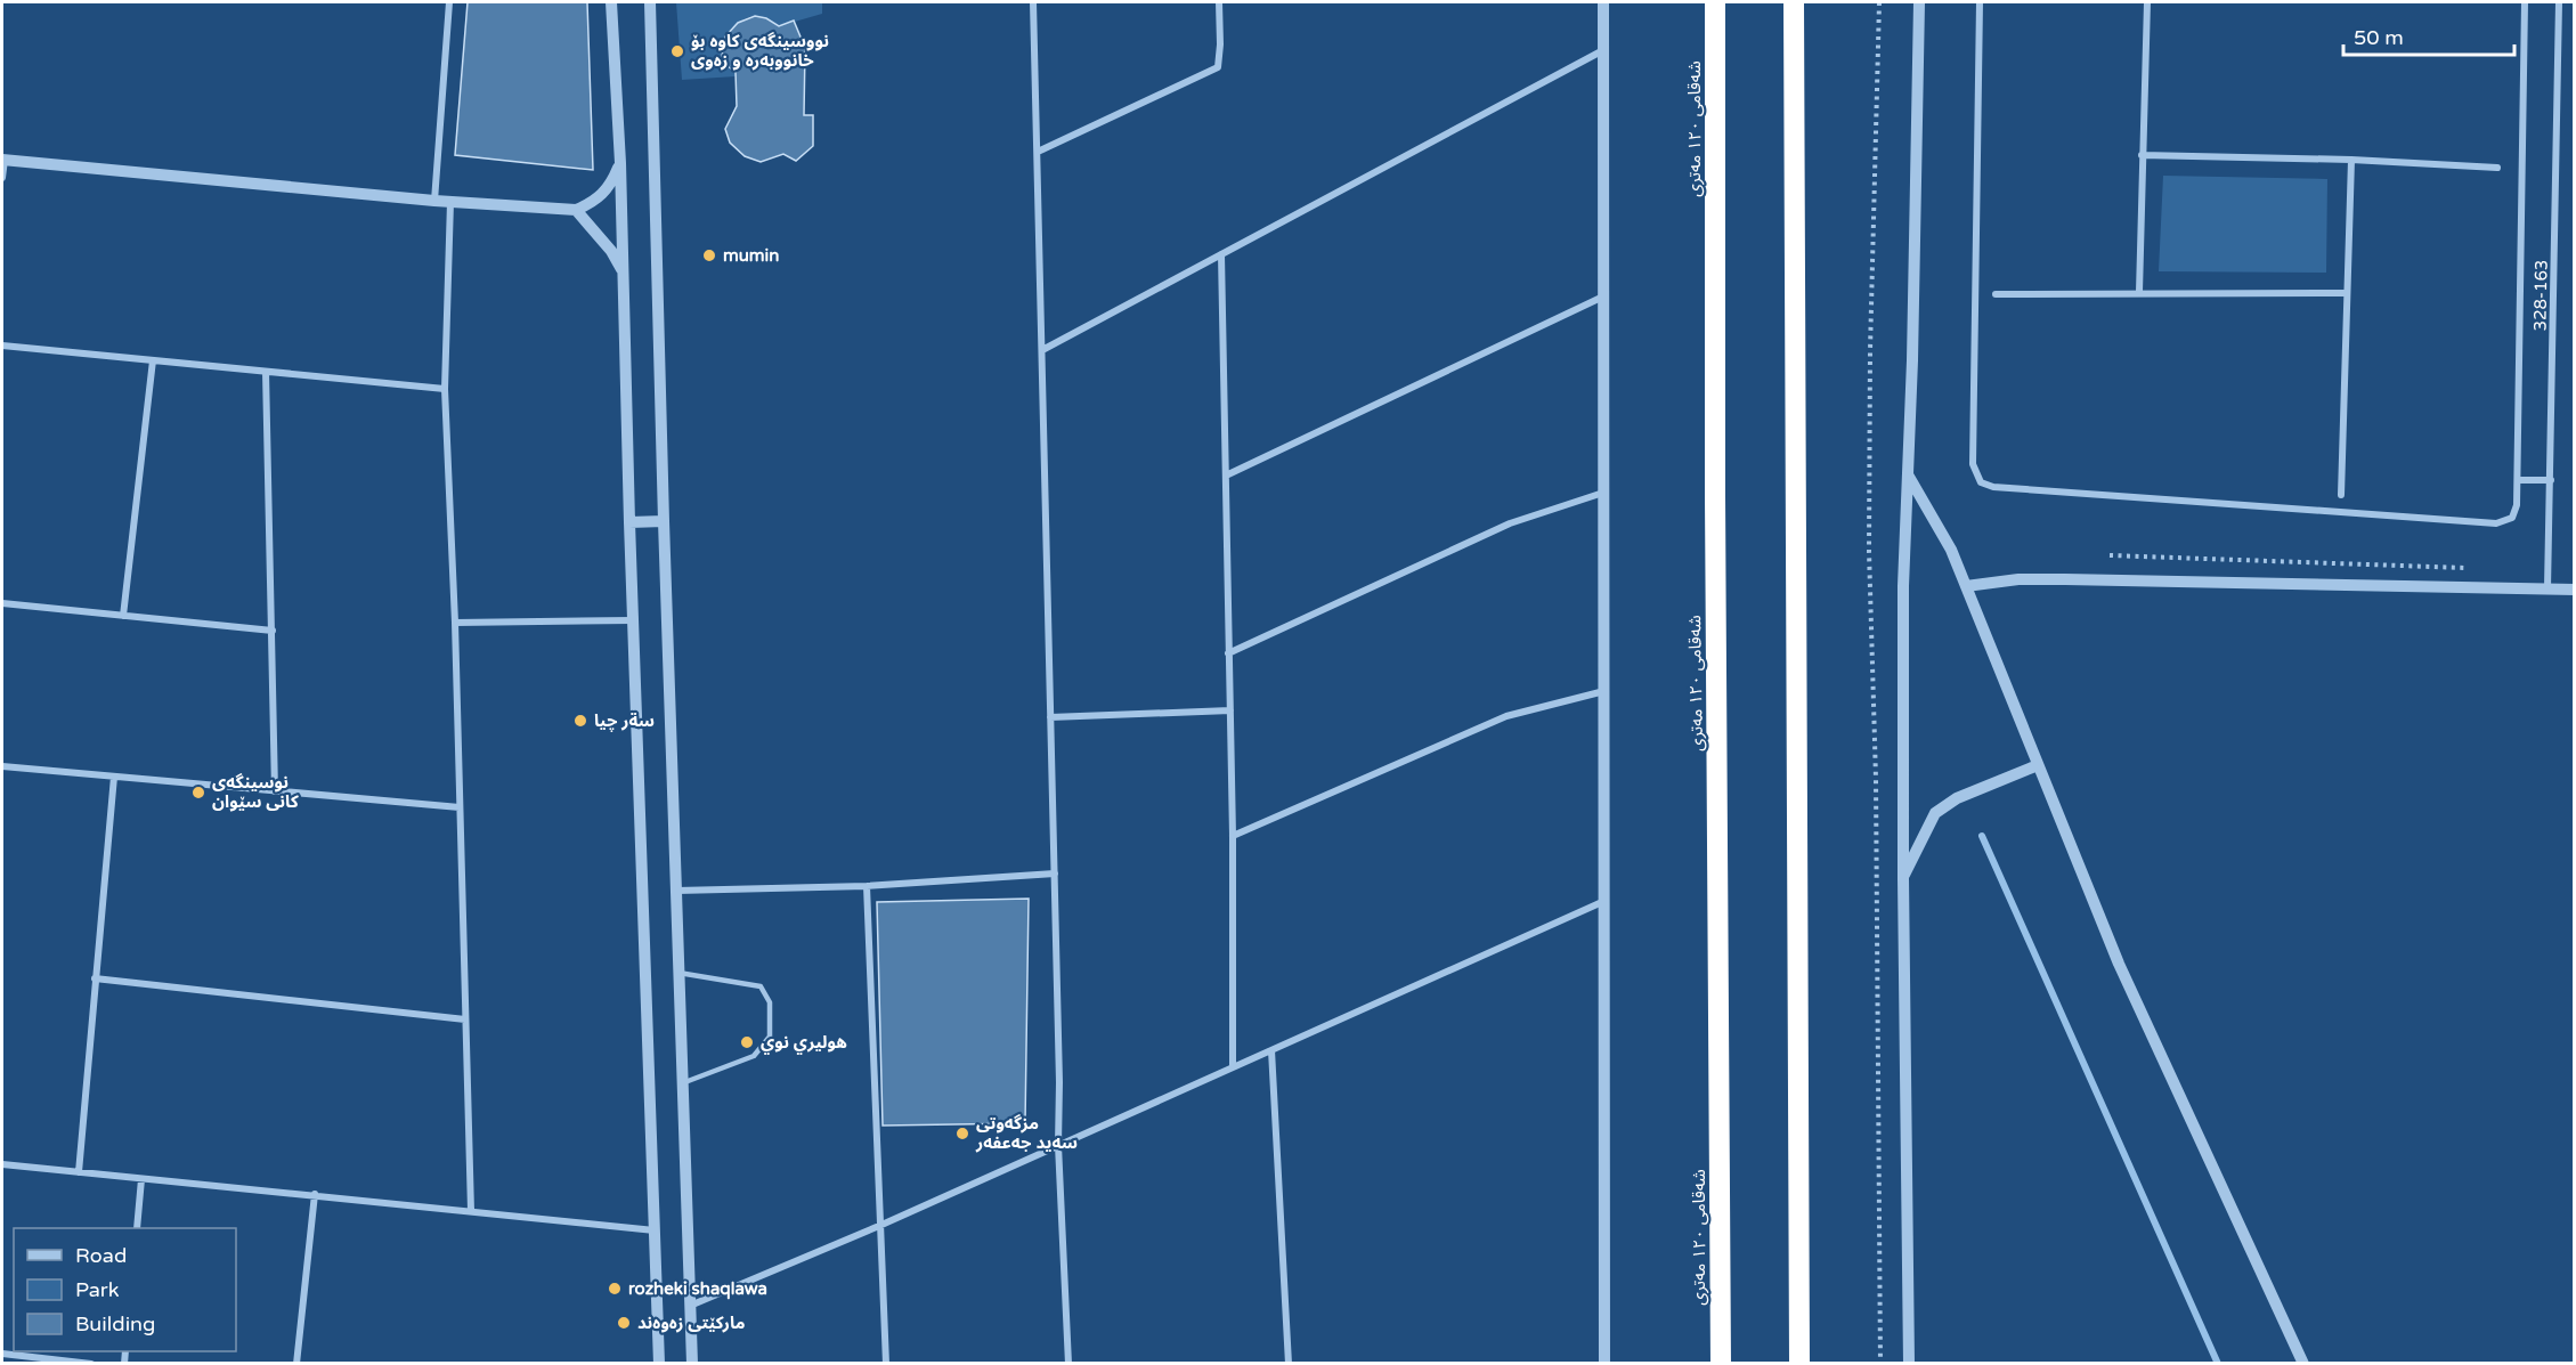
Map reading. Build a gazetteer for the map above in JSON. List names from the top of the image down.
{
  "streets": {
    "highway": ["شەقامی ١٢٠ مەتری"],
    "street": ["328-163"]
  },
  "places": [
    "نووسینگەی کاوە بۆ خانووبەرە و زەوی",
    "mumin",
    "سةر چيا",
    "نوسینگەی کانی سێوان",
    "هوليري نوي",
    "مزگەوتی سەید جەعفەر",
    "rozheki shaqlawa",
    "مارکێتی زەوەند"
  ],
  "legend": ["Road", "Park", "Building"],
  "scale_bar": "50 m"
}
